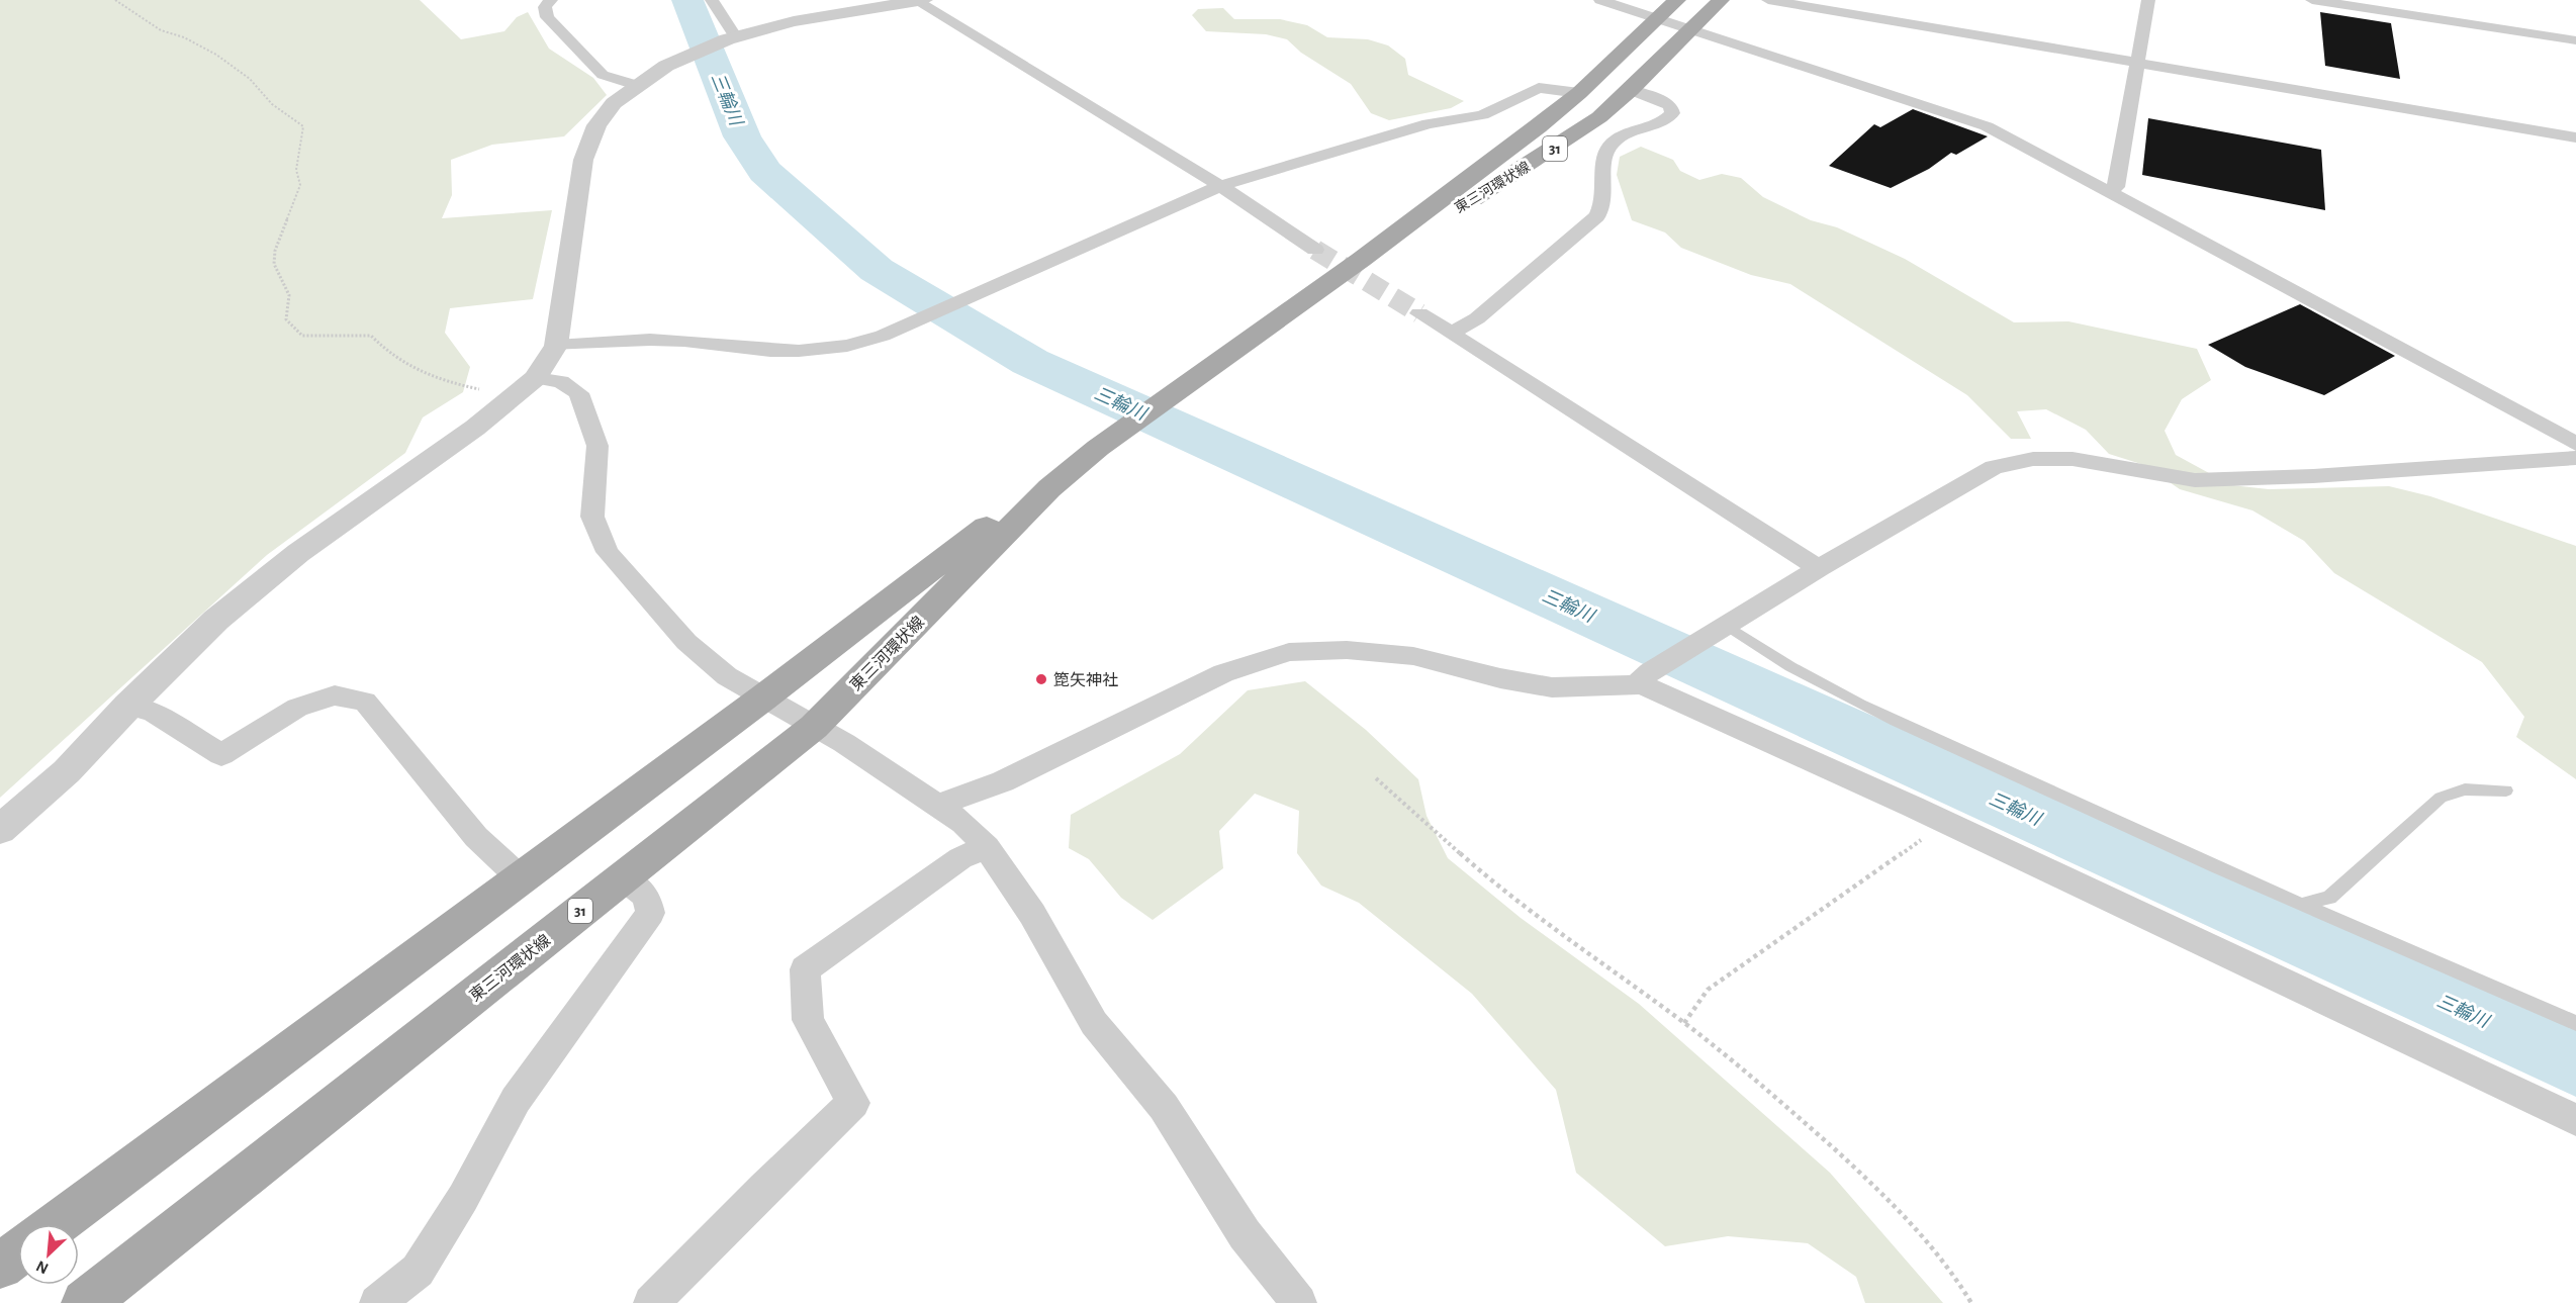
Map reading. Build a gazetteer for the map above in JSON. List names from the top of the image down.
{
  "streets": {
    "main road": ["31", "東三河環状線"]
  },
  "water": ["三輪川"],
  "places": ["箆矢神社"],
  "north": "bottom left"
}
